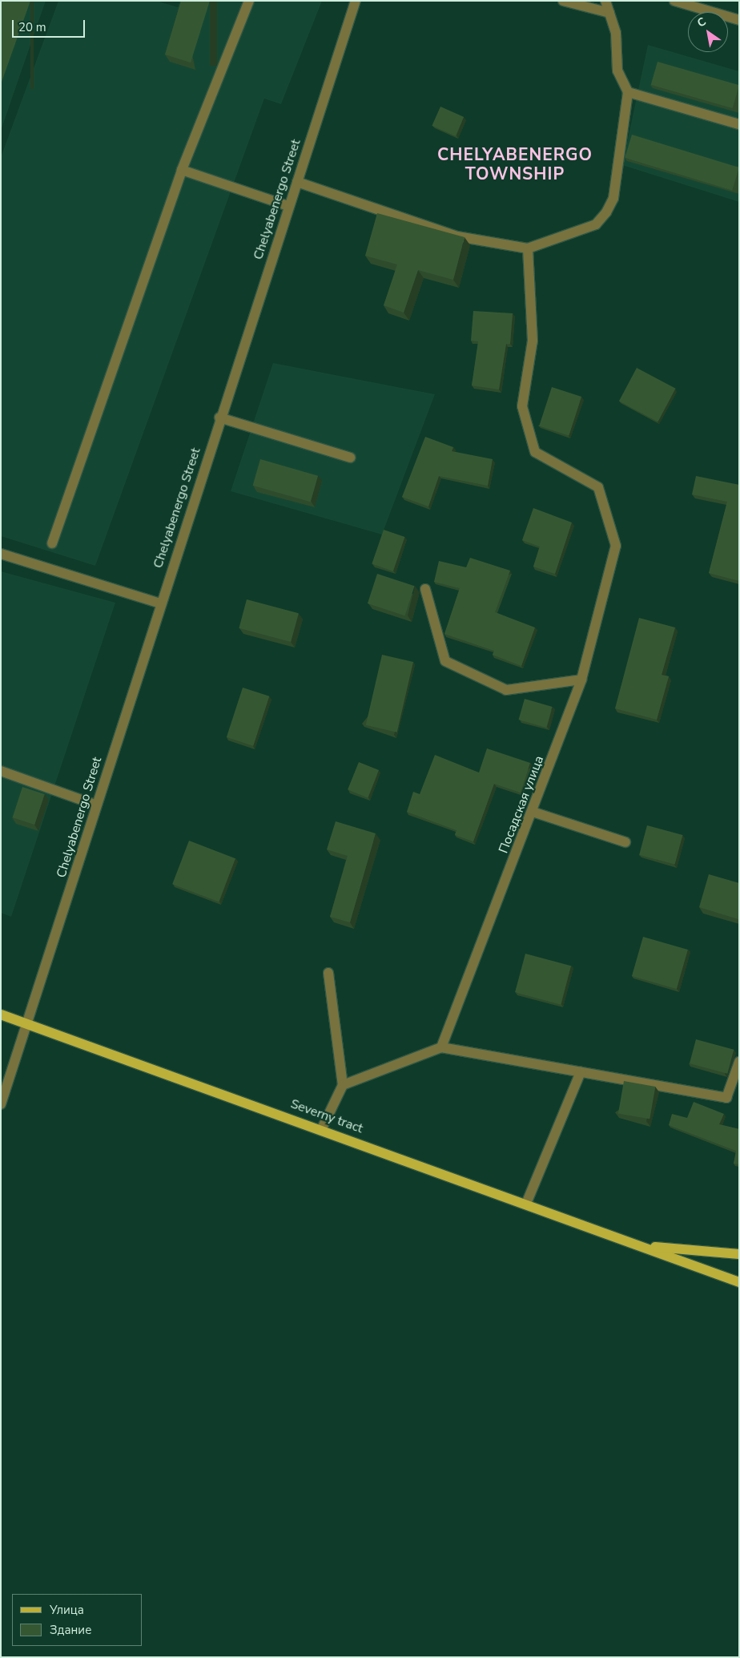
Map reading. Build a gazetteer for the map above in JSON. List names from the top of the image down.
{
  "streets": {
    "main road": ["Severny tract"],
    "street": ["Chelyabenergo Street", "Посадская улица"]
  },
  "crossings": [
    ["Chelyabenergo Street", "Severny tract"]
  ],
  "districts": ["CHELYABENERGO TOWNSHIP"],
  "legend": ["Улица", "Здание"],
  "scale_bar": "20 m",
  "north": "top left"
}
